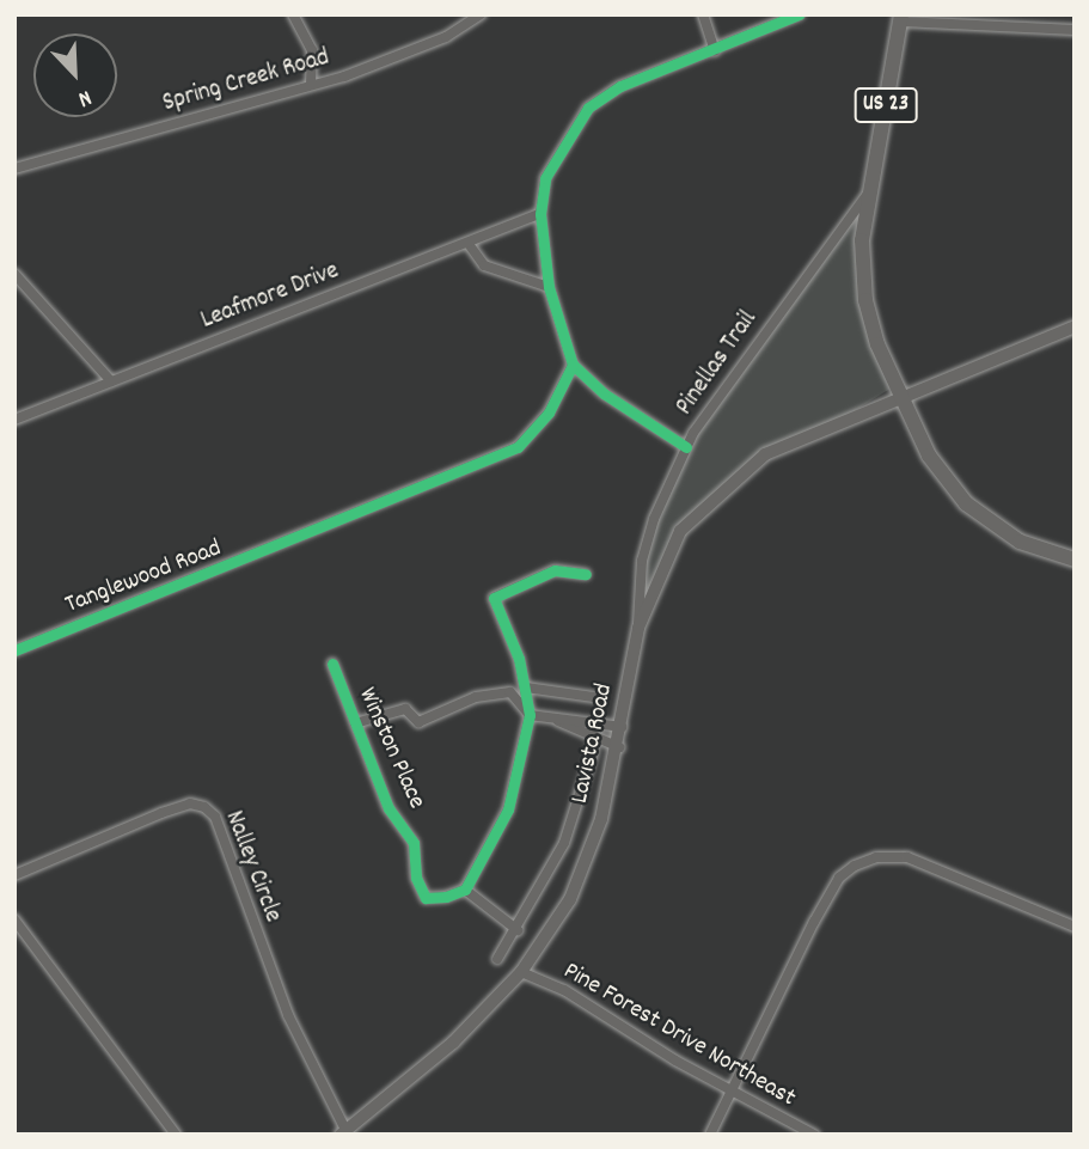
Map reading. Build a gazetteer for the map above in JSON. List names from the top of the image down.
{
  "streets": {
    "main road": ["US 23", "Lavista Road"],
    "street": [
      "Spring Creek Road",
      "Leafmore Drive",
      "Pinellas Trail",
      "Tanglewood Road",
      "Winston Place",
      "Nalley Circle",
      "Pine Forest Drive Northeast"
    ]
  },
  "crossings": [
    ["US 23", "Pinellas Trail"],
    ["US 23", "Lavista Road"],
    ["Pinellas Trail", "Lavista Road"],
    ["Lavista Road", "Winston Place"],
    ["Lavista Road", "Nalley Circle"],
    ["Lavista Road", "Pine Forest Drive Northeast"]
  ],
  "north": "bottom right"
}
